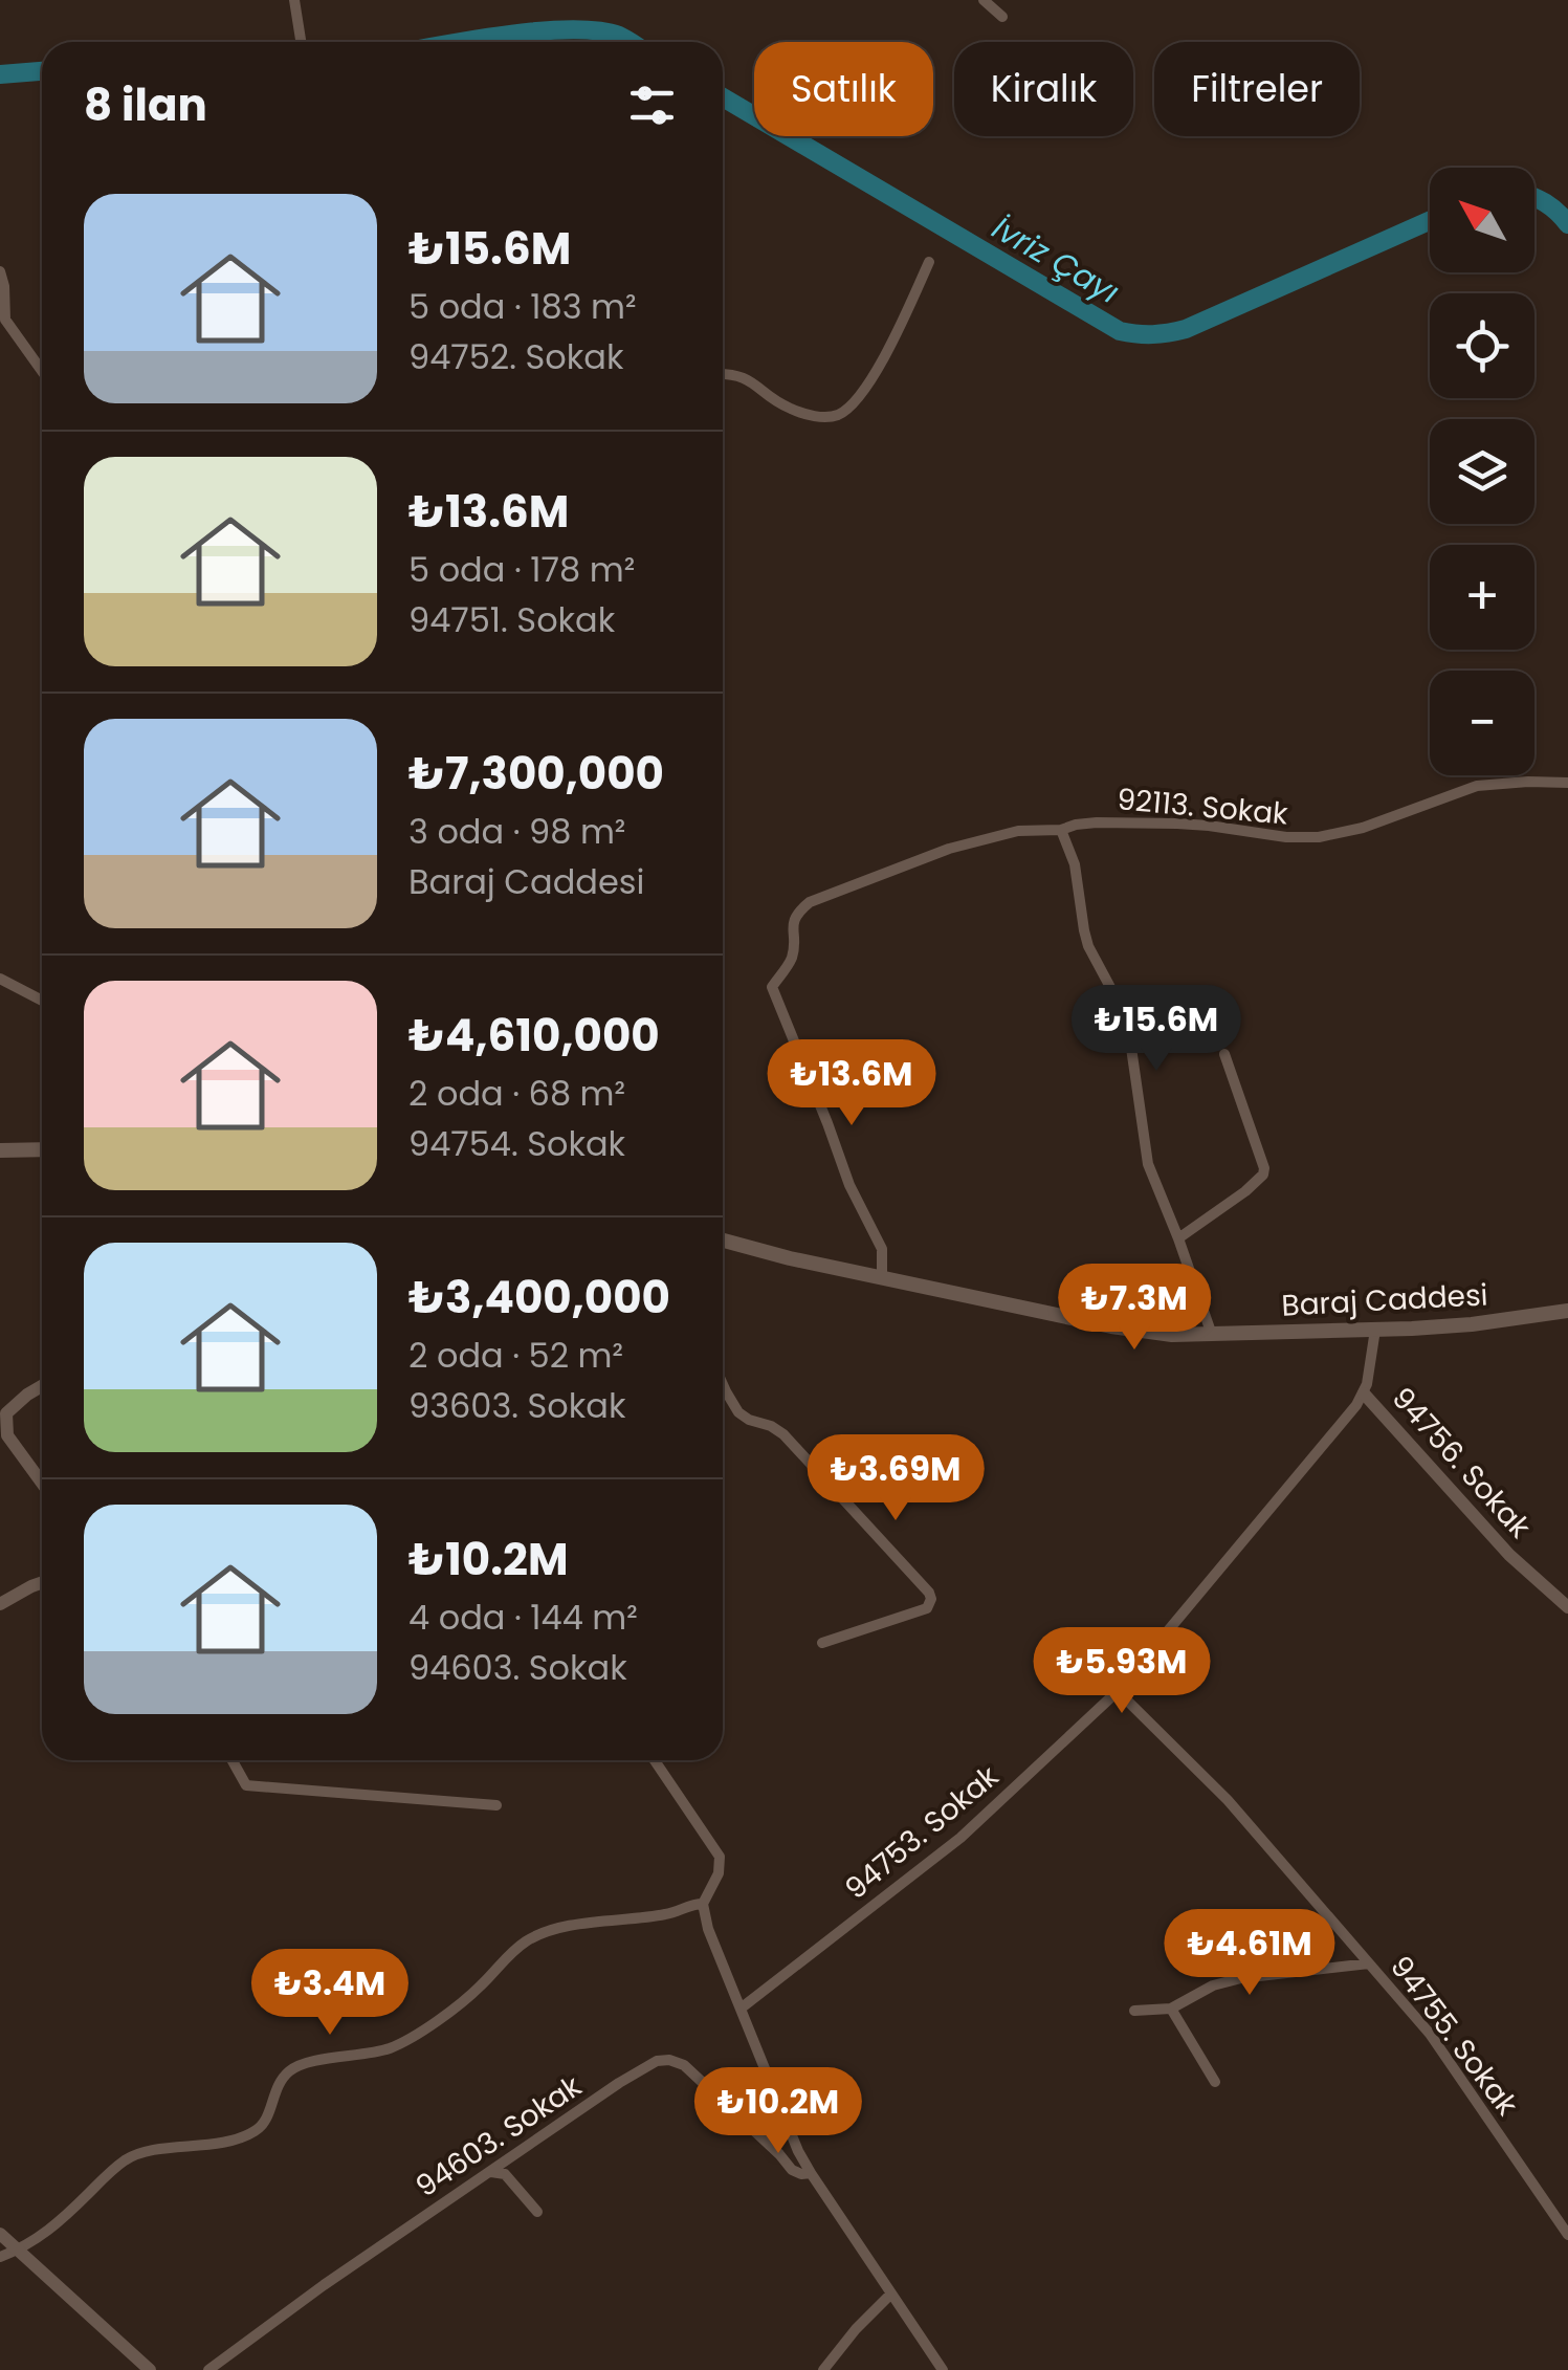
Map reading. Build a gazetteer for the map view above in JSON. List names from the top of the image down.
{
  "streets": {
    "main road": ["Baraj Caddesi"],
    "street": [
      "92113. Sokak",
      "94756. Sokak",
      "94753. Sokak",
      "94755. Sokak",
      "94603. Sokak"
    ]
  },
  "crossings": [
    ["92113. Sokak", "Baraj Caddesi"],
    ["Baraj Caddesi", "94753. Sokak"],
    ["94756. Sokak", "94753. Sokak"],
    ["94753. Sokak", "94755. Sokak"]
  ],
  "water": ["İvriz Çayı"],
  "north": "top left",
  "page": {
    "chip": ["Satılık", "Kiralık", "Filtreler"],
    "heading": "8 ilan",
    "map_buttons": ["+", "−"],
    "list": [
      {
        "name": "₺15.6M",
        "note": "5 oda · 183 m² · 94752. Sokak"
      },
      {
        "name": "₺13.6M",
        "note": "5 oda · 178 m² · 94751. Sokak"
      },
      {
        "name": "₺7,300,000",
        "note": "3 oda · 98 m² · Baraj Caddesi"
      },
      {
        "name": "₺4,610,000",
        "note": "2 oda · 68 m² · 94754. Sokak"
      },
      {
        "name": "₺3,400,000",
        "note": "2 oda · 52 m² · 93603. Sokak"
      },
      {
        "name": "₺10.2M",
        "note": "4 oda · 144 m² · 94603. Sokak"
      }
    ],
    "price": [
      "₺15.6M",
      "₺13.6M",
      "₺7.3M",
      "₺3.69M",
      "₺5.93M",
      "₺4.61M",
      "₺3.4M",
      "₺10.2M"
    ]
  }
}
